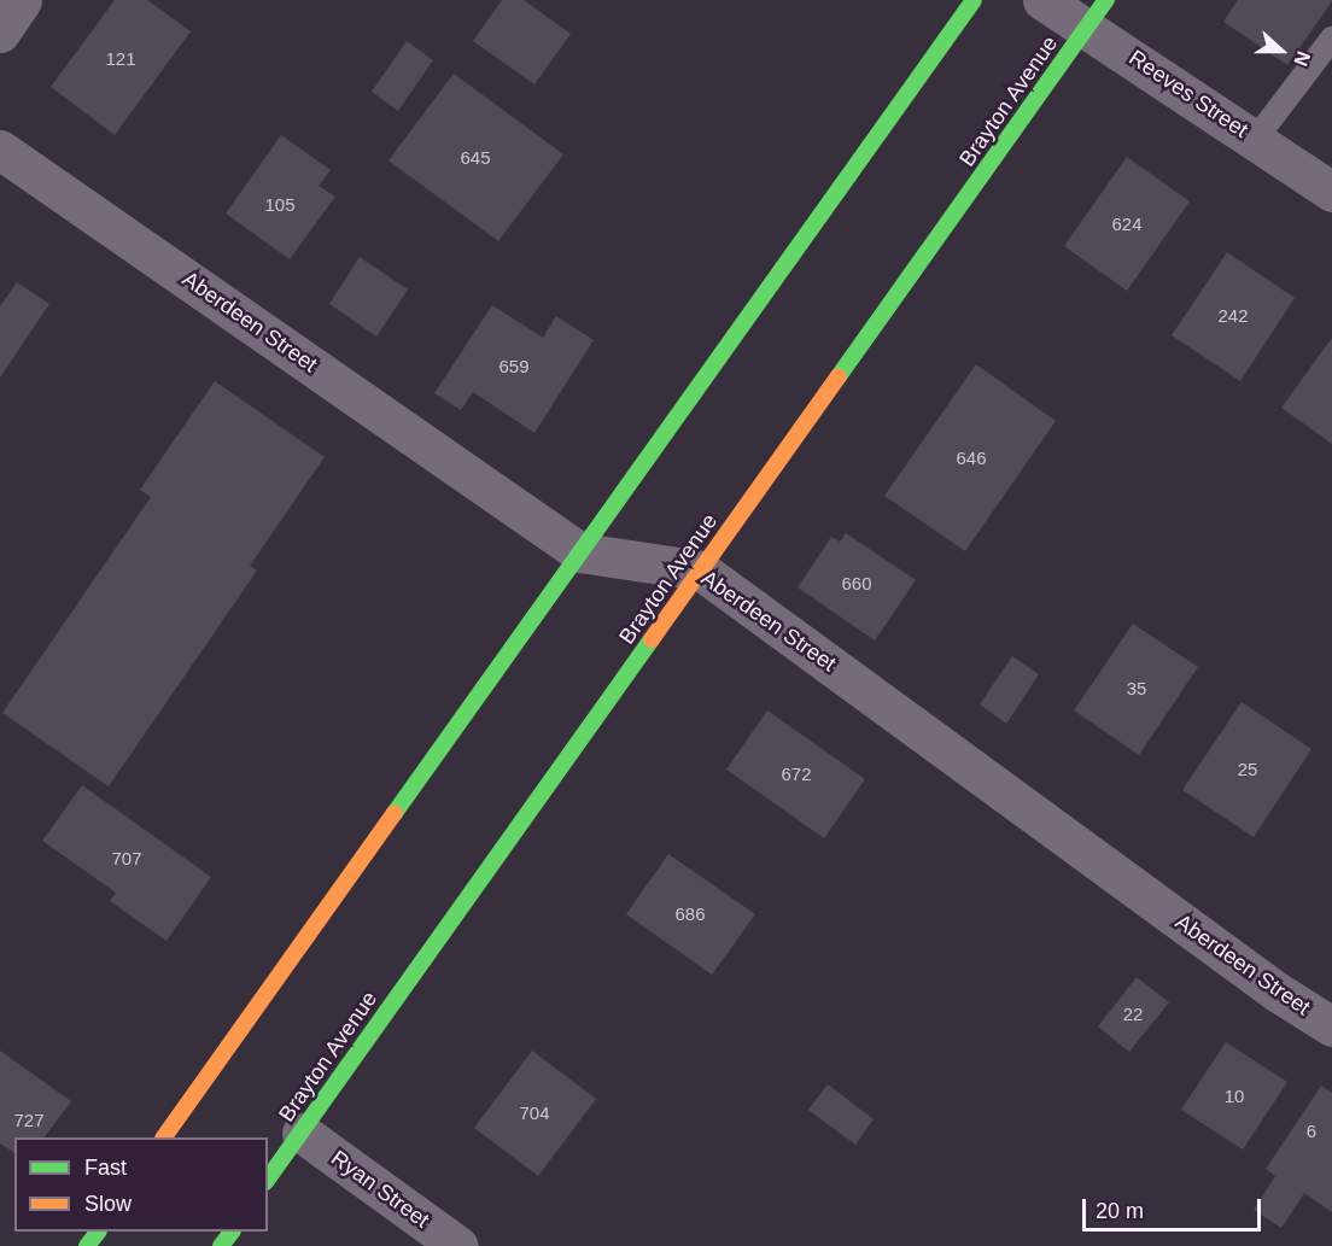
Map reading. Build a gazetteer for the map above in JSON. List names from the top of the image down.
{
  "streets": {
    "main road": ["Brayton Avenue"],
    "street": ["Reeves Street", "Aberdeen Street", "Ryan Street"]
  },
  "crossings": [
    ["Reeves Street", "Brayton Avenue"],
    ["Brayton Avenue", "Aberdeen Street"],
    ["Brayton Avenue", "Ryan Street"]
  ],
  "house_numbers": [
    "121",
    "645",
    "105",
    "624",
    "242",
    "659",
    "646",
    "660",
    "35",
    "25",
    "672",
    "707",
    "686",
    "22",
    "10",
    "704",
    "727",
    "6"
  ],
  "legend": ["Fast", "Slow"],
  "scale_bar": "20 m",
  "north": "right"
}
